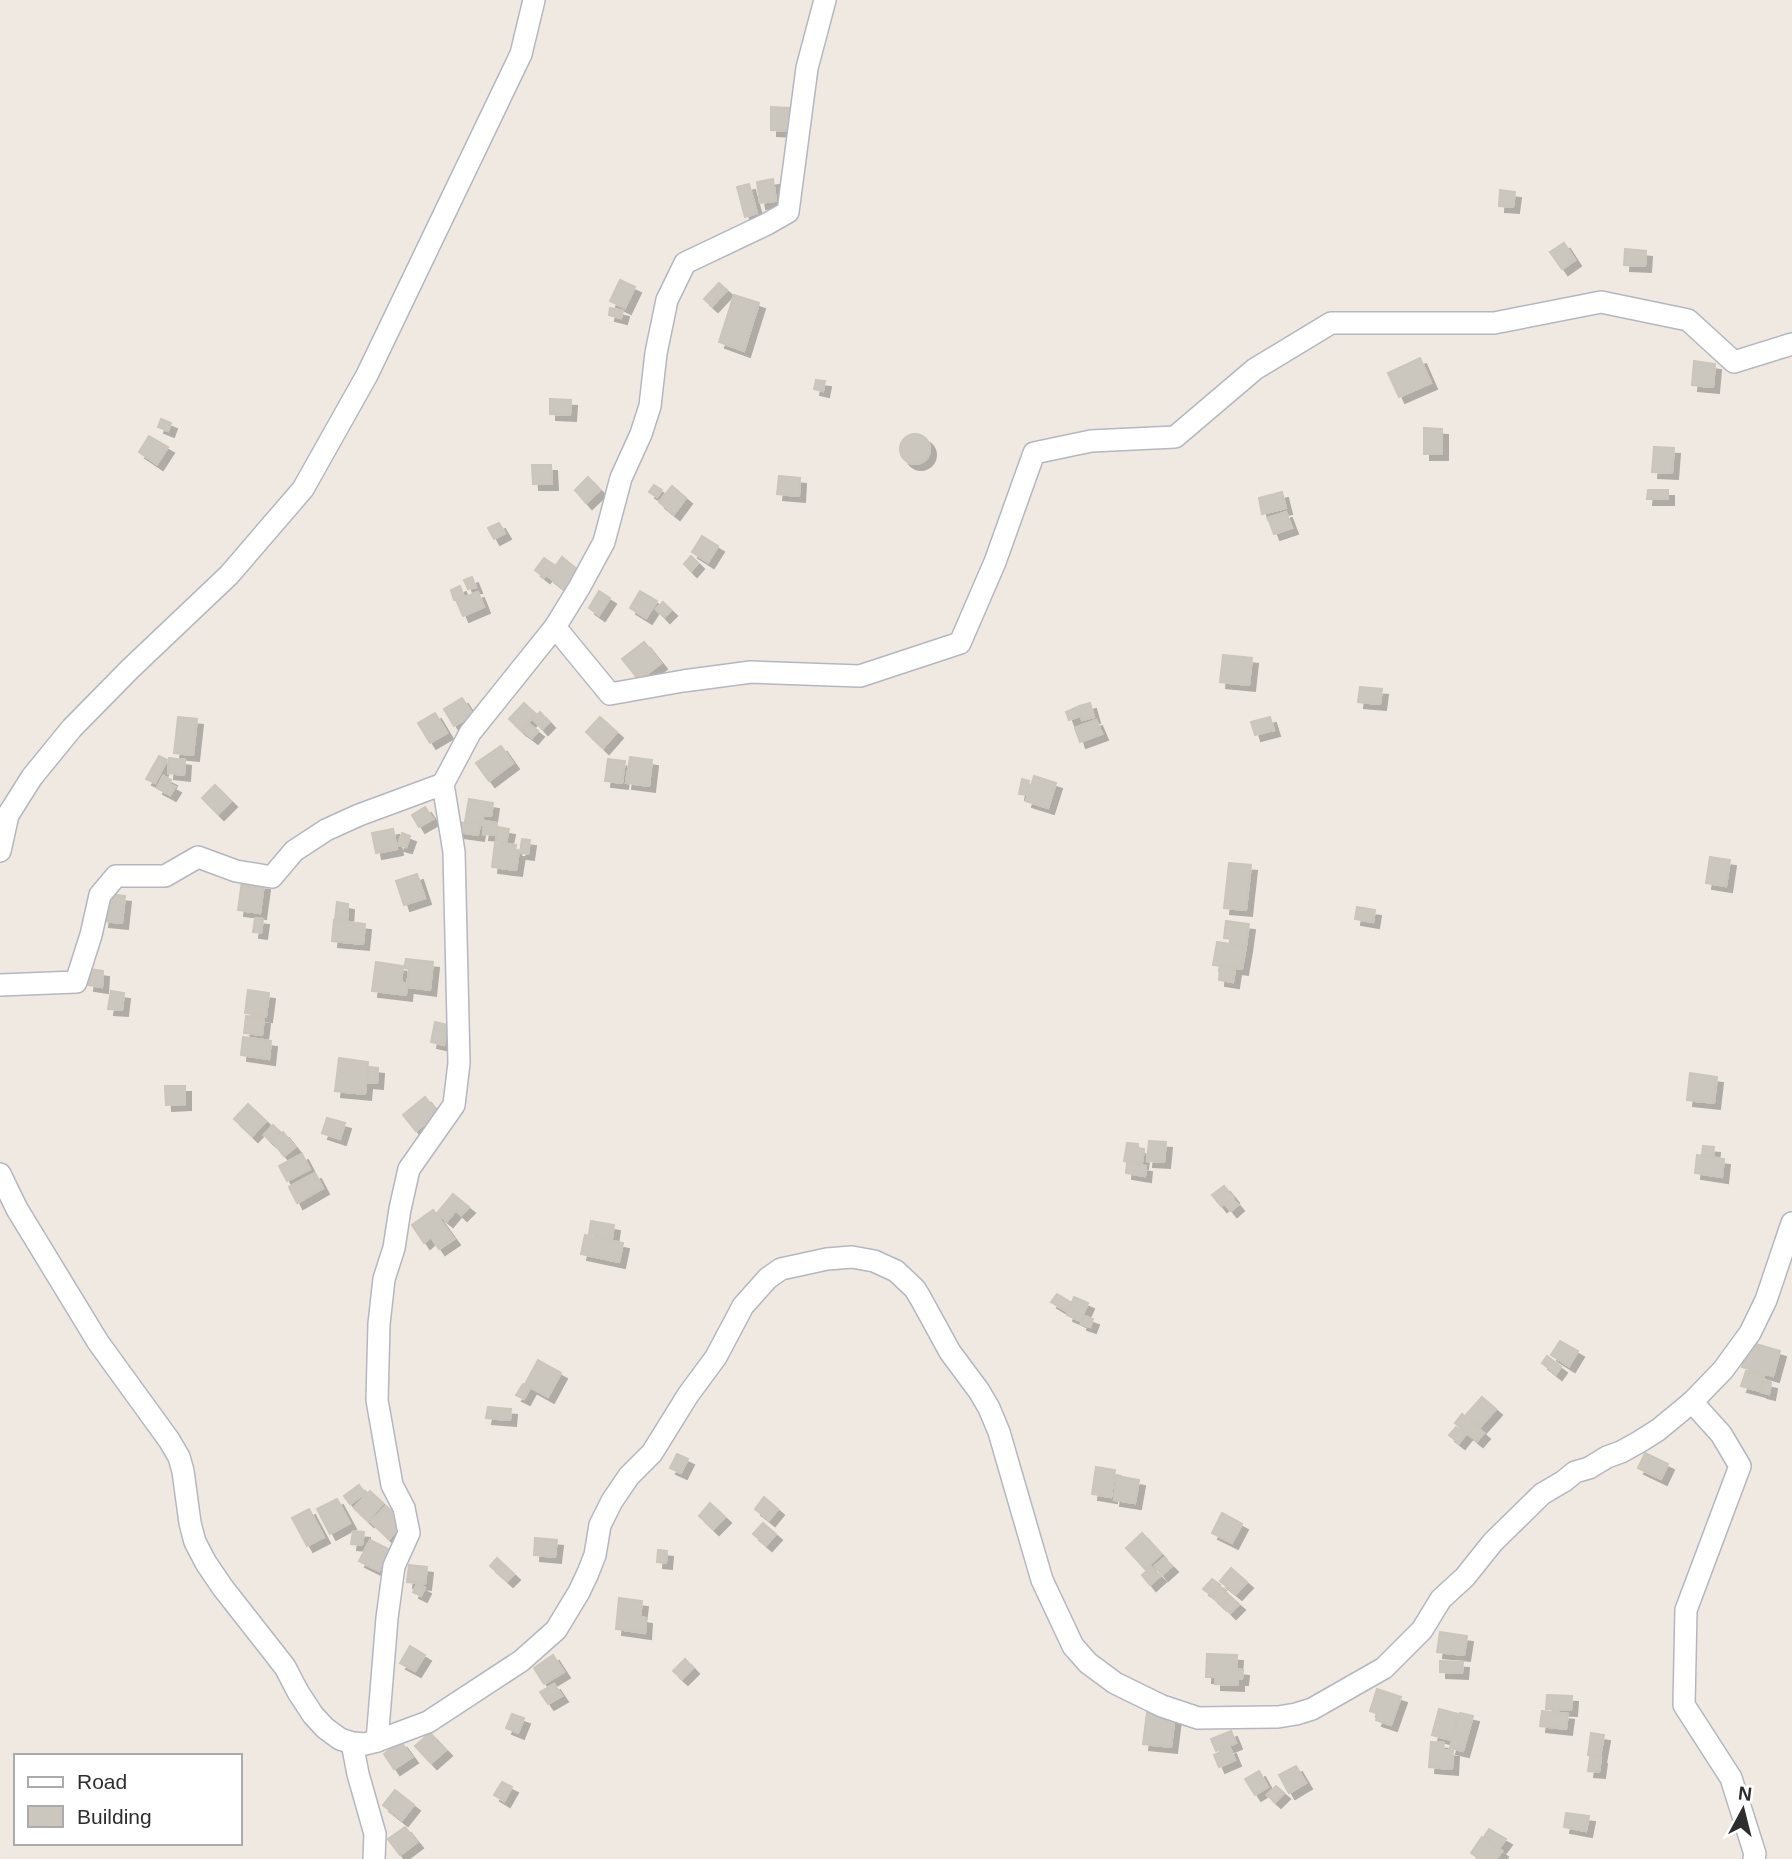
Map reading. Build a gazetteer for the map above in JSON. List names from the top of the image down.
{
  "legend": ["Road", "Building"],
  "north": "top"
}
